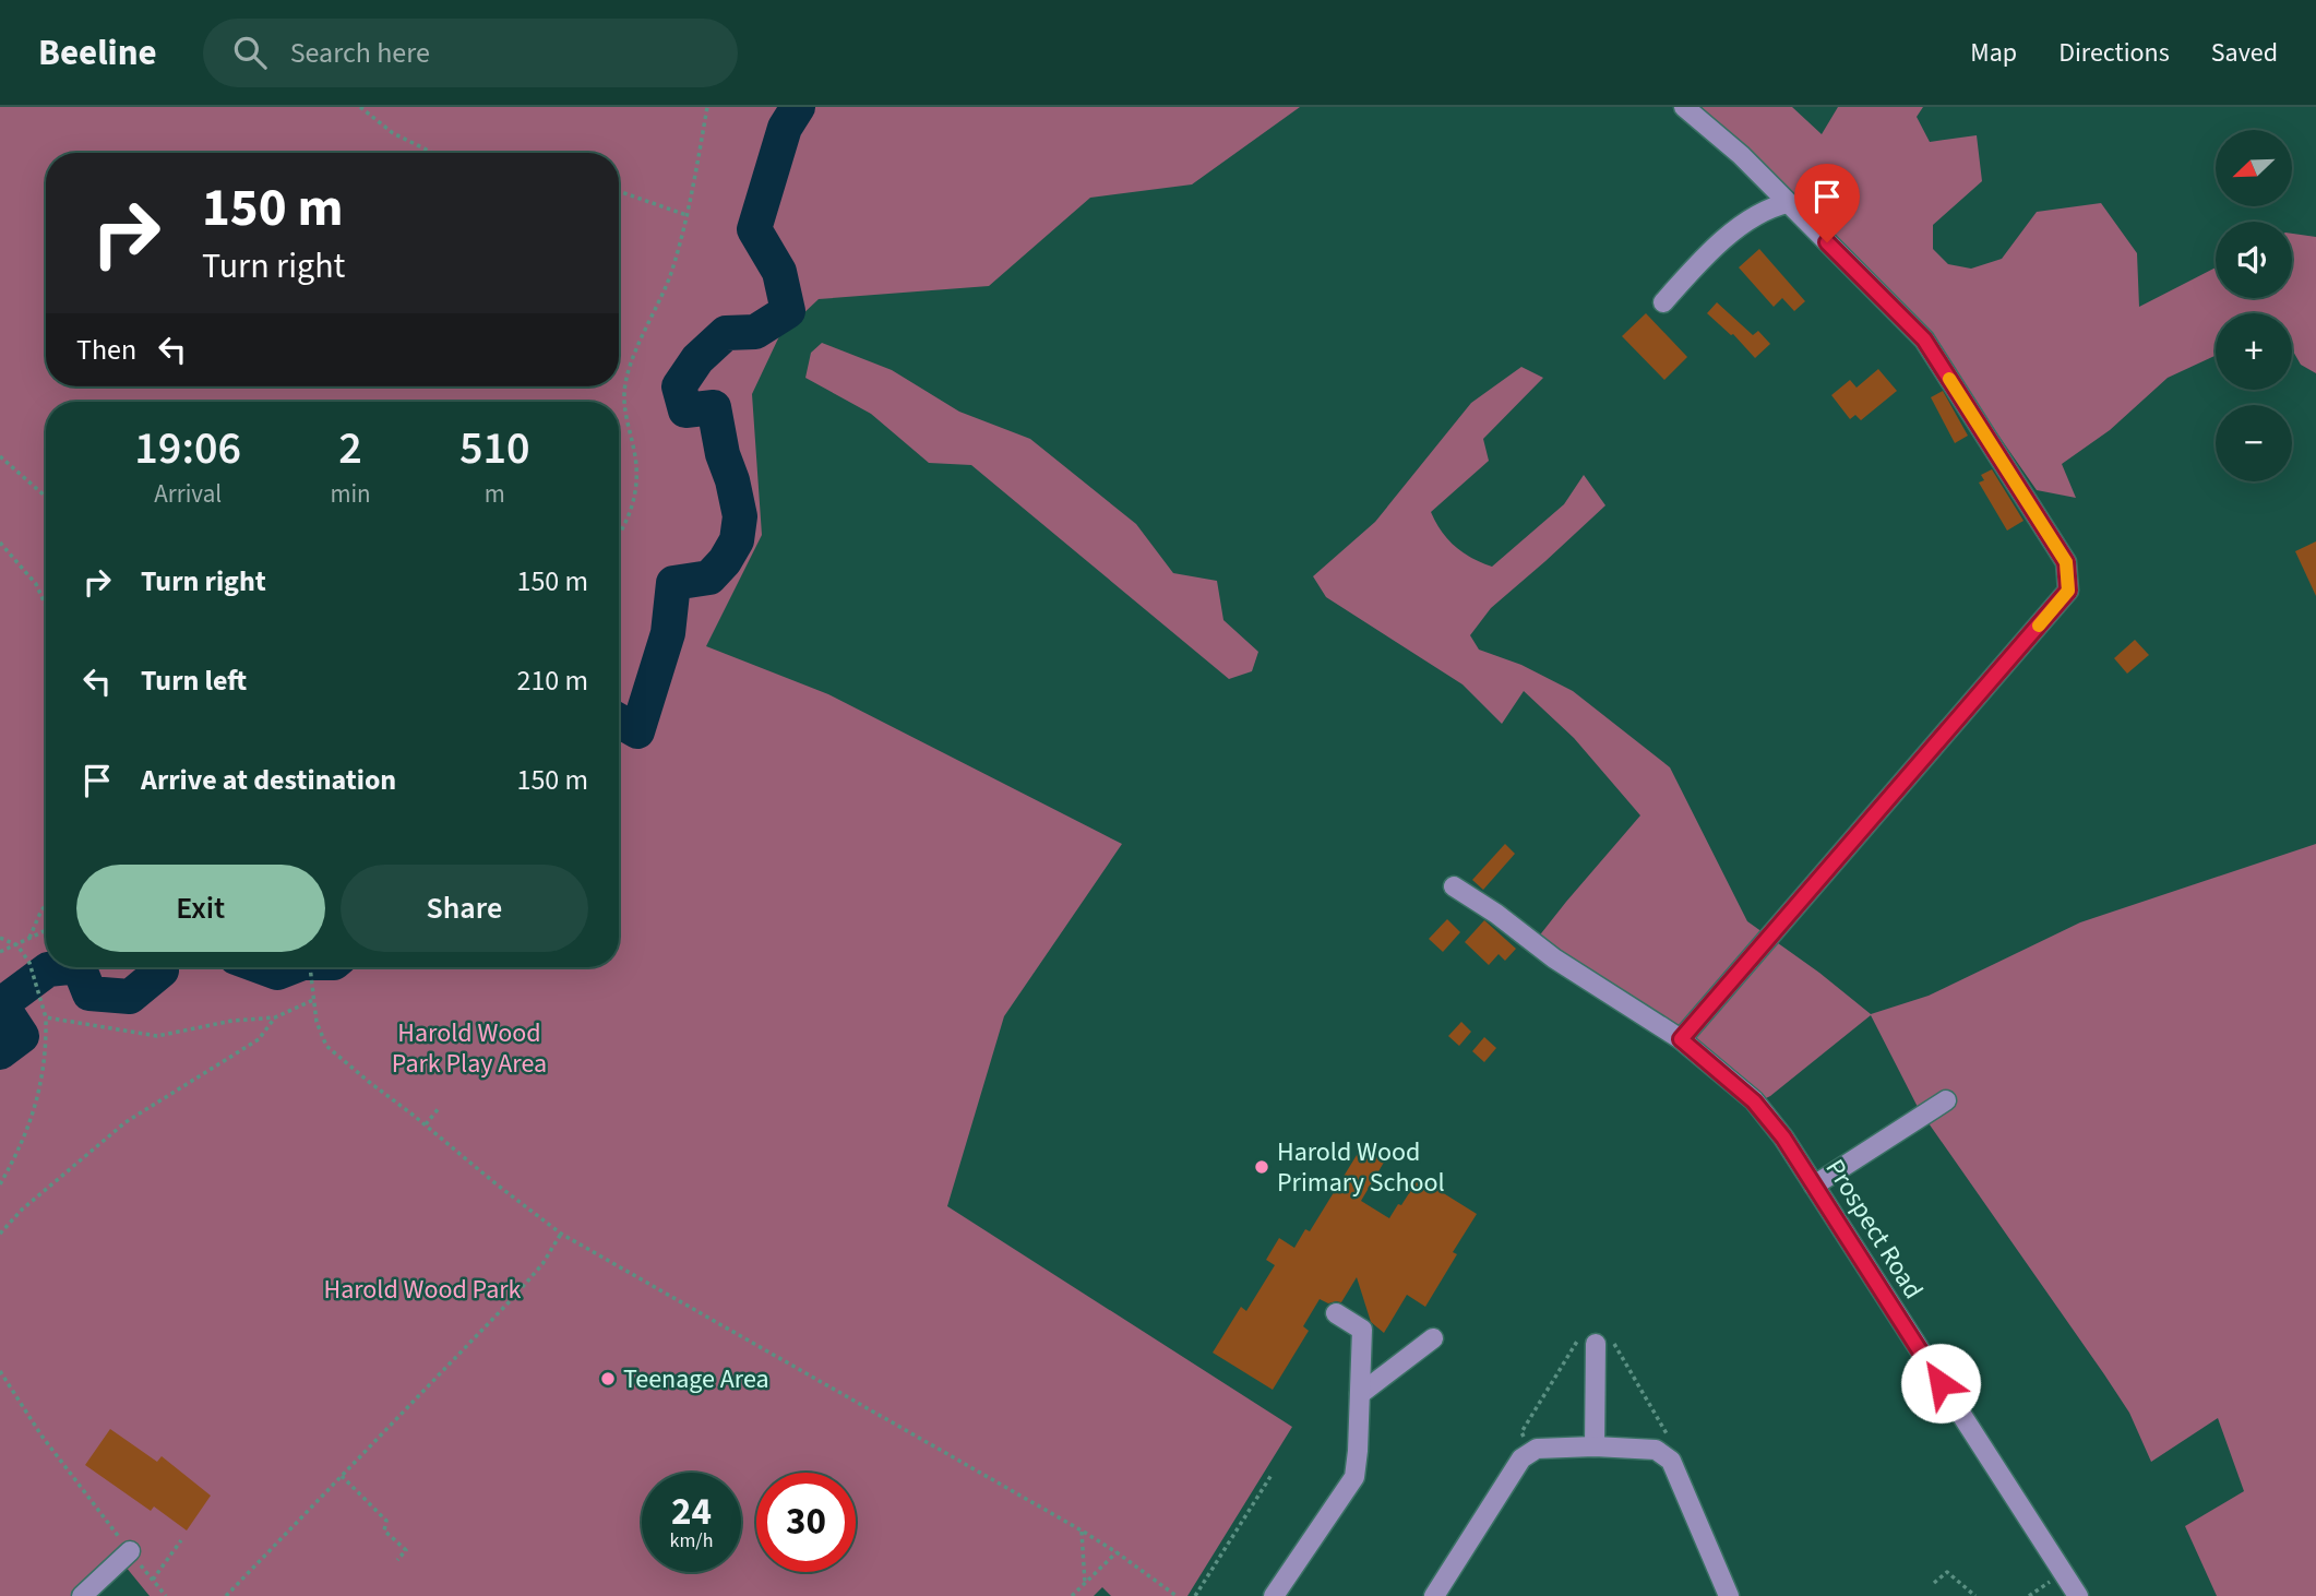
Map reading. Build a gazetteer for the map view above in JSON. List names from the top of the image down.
{
  "streets": {
    "street": ["Prospect Road"]
  },
  "parks": ["Harold Wood Park Play Area", "Harold Wood Park"],
  "places": ["Harold Wood Primary School", "Teenage Area"],
  "north": "bottom left",
  "page": {
    "header": "Beeline",
    "search": "Search here",
    "nav": ["Map", "Directions", "Saved"],
    "map_buttons": ["+", "−"],
    "turn": ["150 m", "Turn right"],
    "then": "Then",
    "eta": [
      "19:06",
      "Arrival",
      "2",
      "min",
      "510",
      "m"
    ],
    "list": [
      {
        "name": "Turn right",
        "value": "150 m"
      },
      {
        "name": "Turn left",
        "value": "210 m"
      },
      {
        "name": "Arrive at destination",
        "value": "150 m"
      }
    ],
    "buttons": ["Exit", "Share"],
    "speed": "24 km/h",
    "limit": "30"
  }
}
